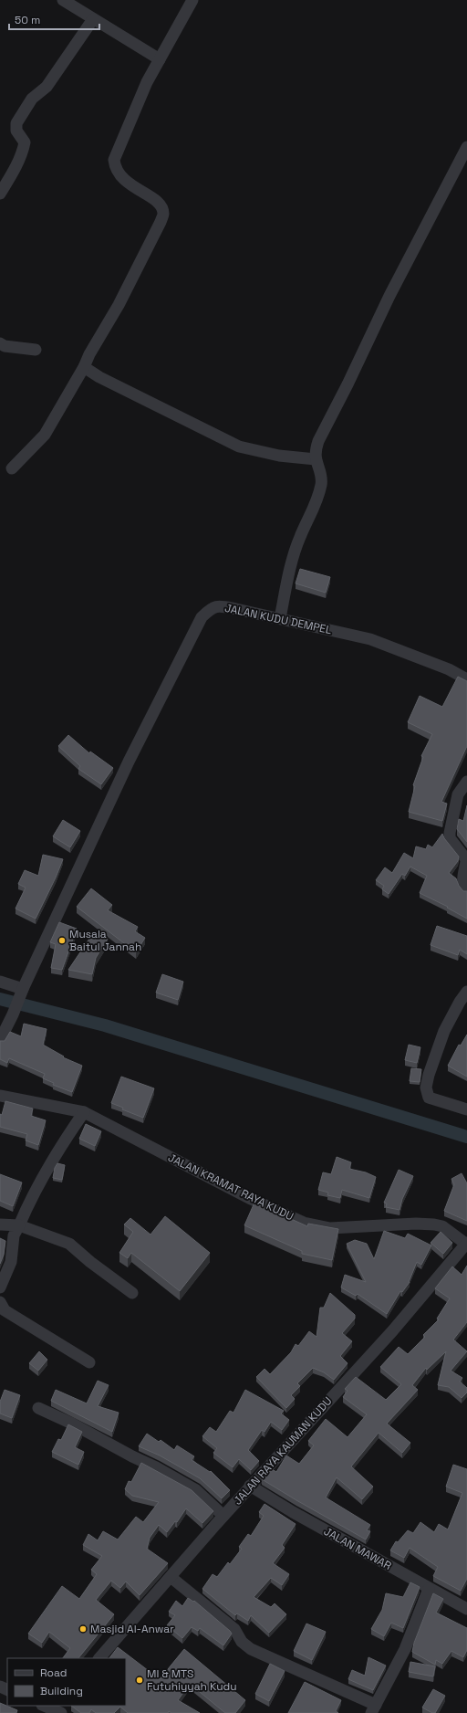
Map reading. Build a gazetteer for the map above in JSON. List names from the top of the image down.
{
  "streets": {
    "street": [
      "JALAN KUDU DEMPEL",
      "JALAN KRAMAT RAYA KUDU",
      "JALAN RAYA KAUMAN KUDU",
      "JALAN MAWAR"
    ]
  },
  "crossings": [
    ["JALAN KRAMAT RAYA KUDU", "JALAN RAYA KAUMAN KUDU"],
    ["JALAN RAYA KAUMAN KUDU", "JALAN MAWAR"]
  ],
  "places": ["Musala Baitul Jannah", "Masjid Al-Anwar", "MI & MTS Futuhiyyah Kudu"],
  "legend": ["Road", "Building"],
  "scale_bar": "50 m"
}
